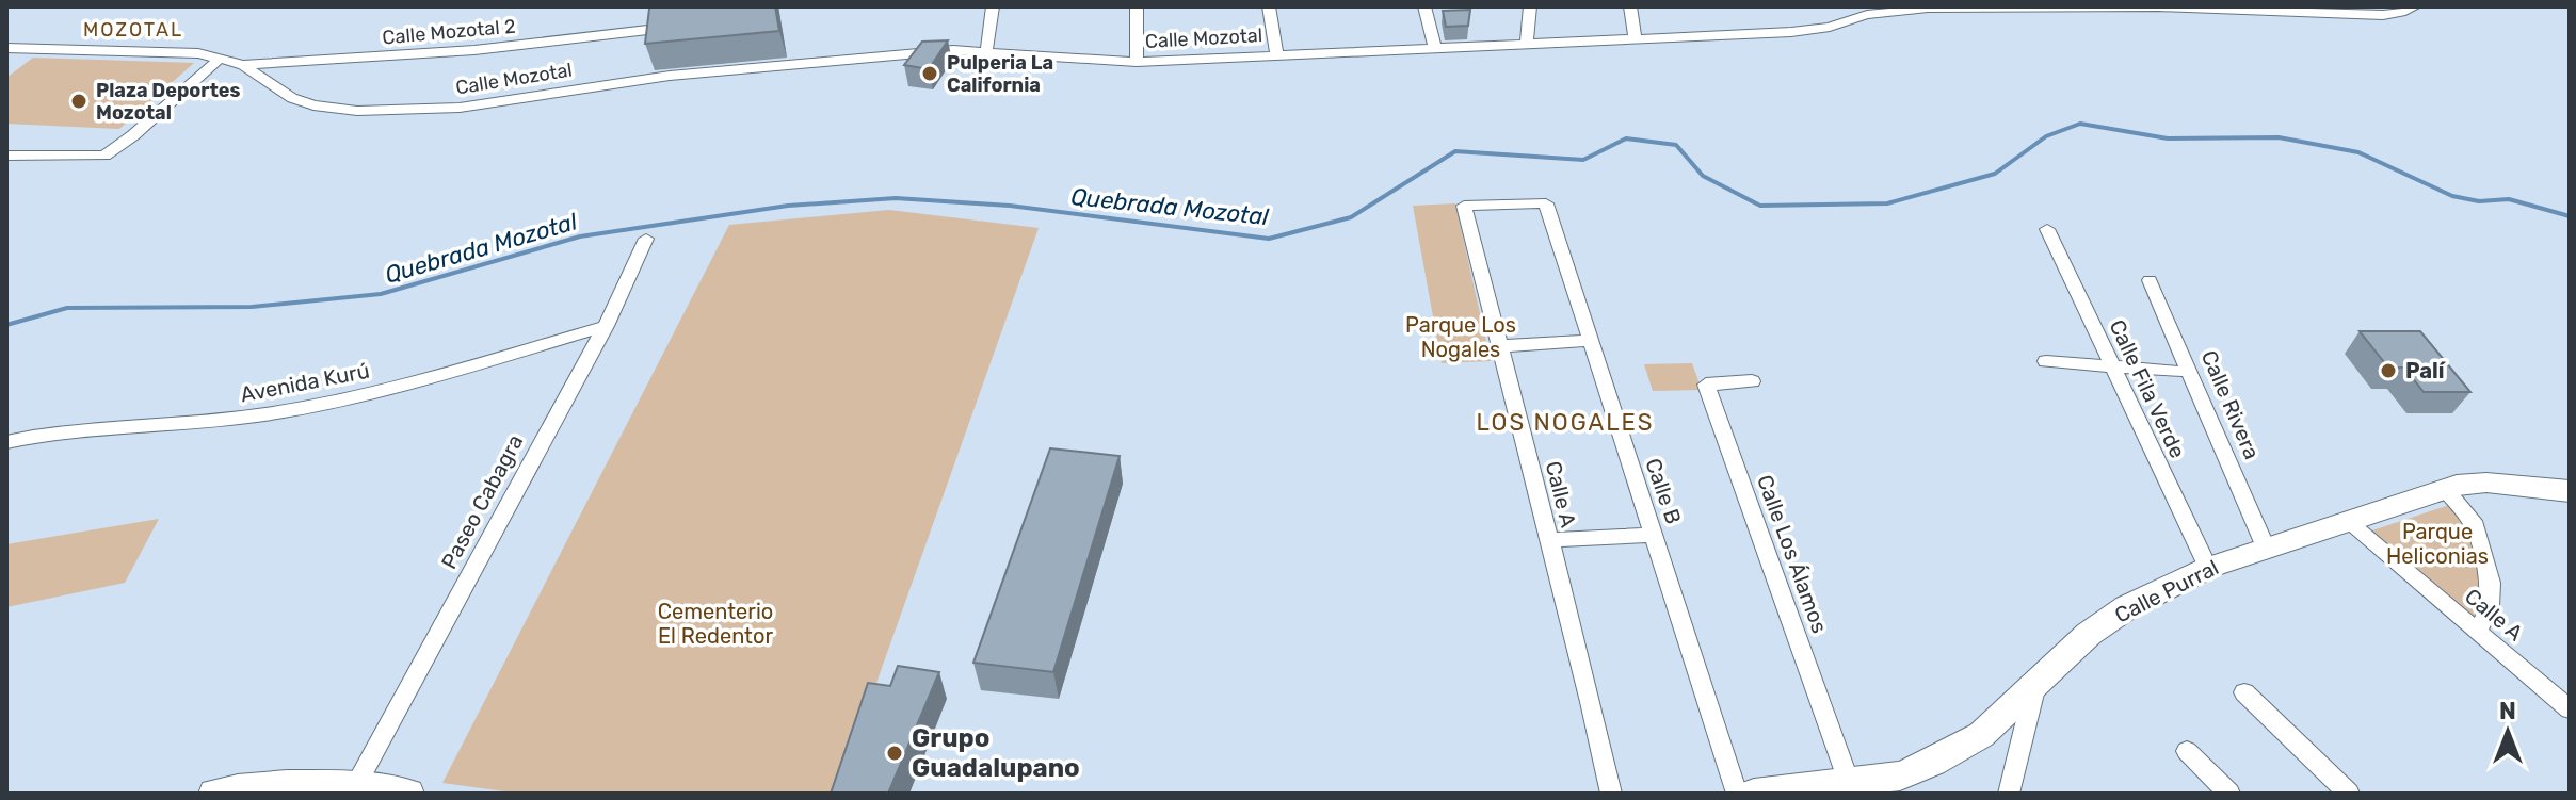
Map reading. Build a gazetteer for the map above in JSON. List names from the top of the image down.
{
  "streets": {
    "street": [
      "Calle Mozotal 2",
      "Calle Mozotal",
      "Avenida Kurú",
      "Calle Fila Verde",
      "Calle Rivera",
      "Calle B",
      "Calle A",
      "Paseo Cabagra",
      "Calle Los Álamos",
      "Calle Purral"
    ]
  },
  "crossings": [
    ["Calle Mozotal 2", "Calle Mozotal"],
    ["Avenida Kurú", "Paseo Cabagra"],
    ["Calle Fila Verde", "Calle Purral"],
    ["Calle Rivera", "Calle Purral"],
    ["Calle B", "Calle A"],
    ["Calle A", "Calle Purral"],
    ["Calle Los Álamos", "Calle Purral"]
  ],
  "districts": ["MOZOTAL", "LOS NOGALES"],
  "water": ["Quebrada Mozotal"],
  "parks": ["Parque Los Nogales", "Parque Heliconias", "Cementerio El Redentor"],
  "places": [
    "Pulperia La California",
    "Plaza Deportes Mozotal",
    "Palí",
    "Grupo Guadalupano"
  ],
  "north": "top"
}
